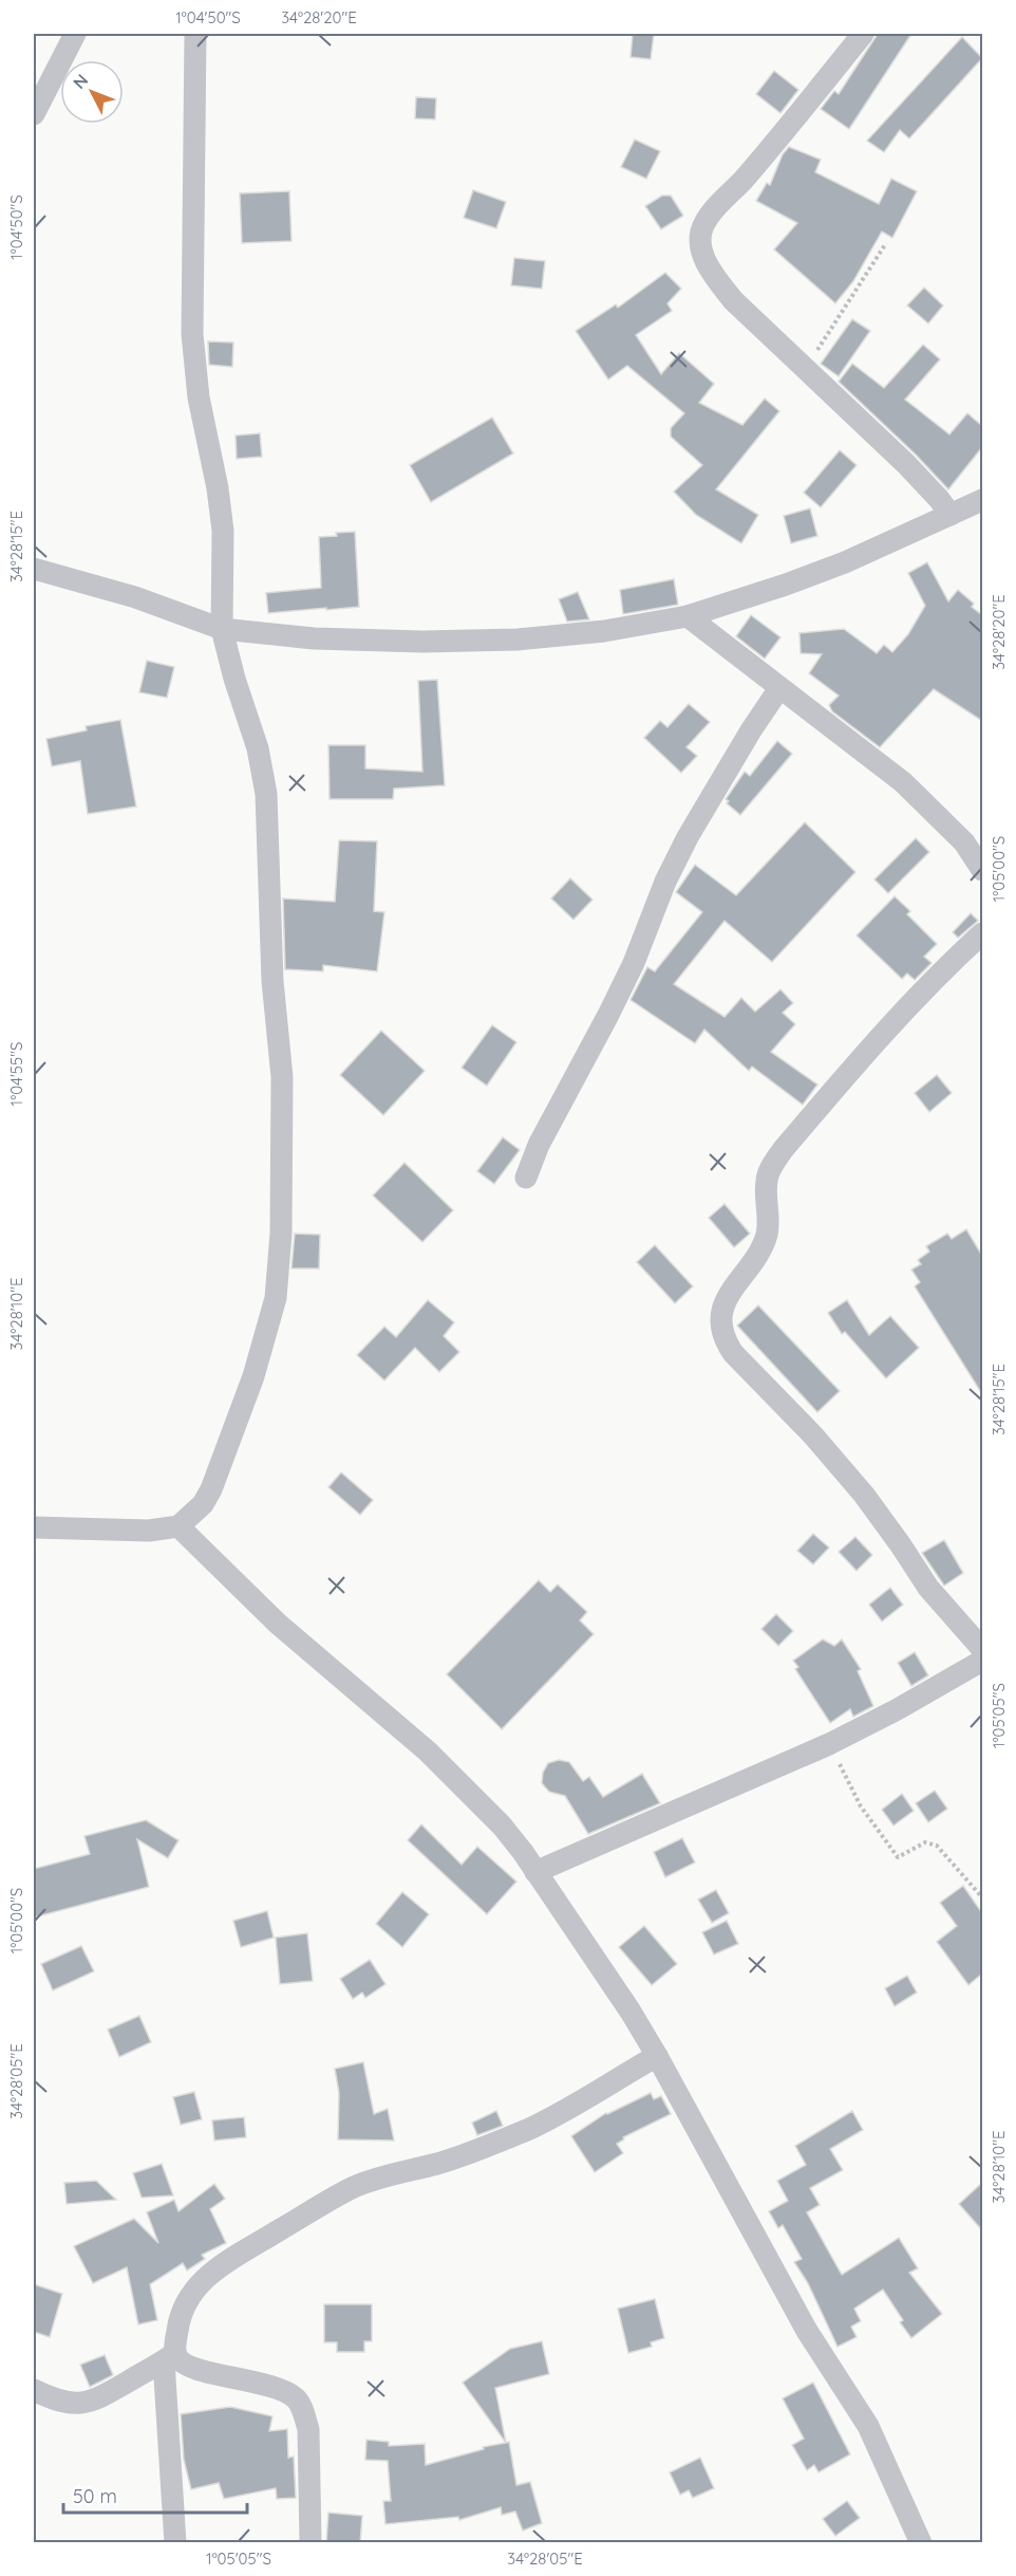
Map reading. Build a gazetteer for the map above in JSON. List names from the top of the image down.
{
  "scale_bar": "50 m",
  "north": "top left",
  "coordinates": [
    "1°04'50\"S",
    "34°28'20\"E",
    "34°28'15\"E",
    "1°05'00\"S",
    "1°04'55\"S",
    "34°28'10\"E",
    "1°05'05\"S",
    "34°28'05\"E"
  ]
}
